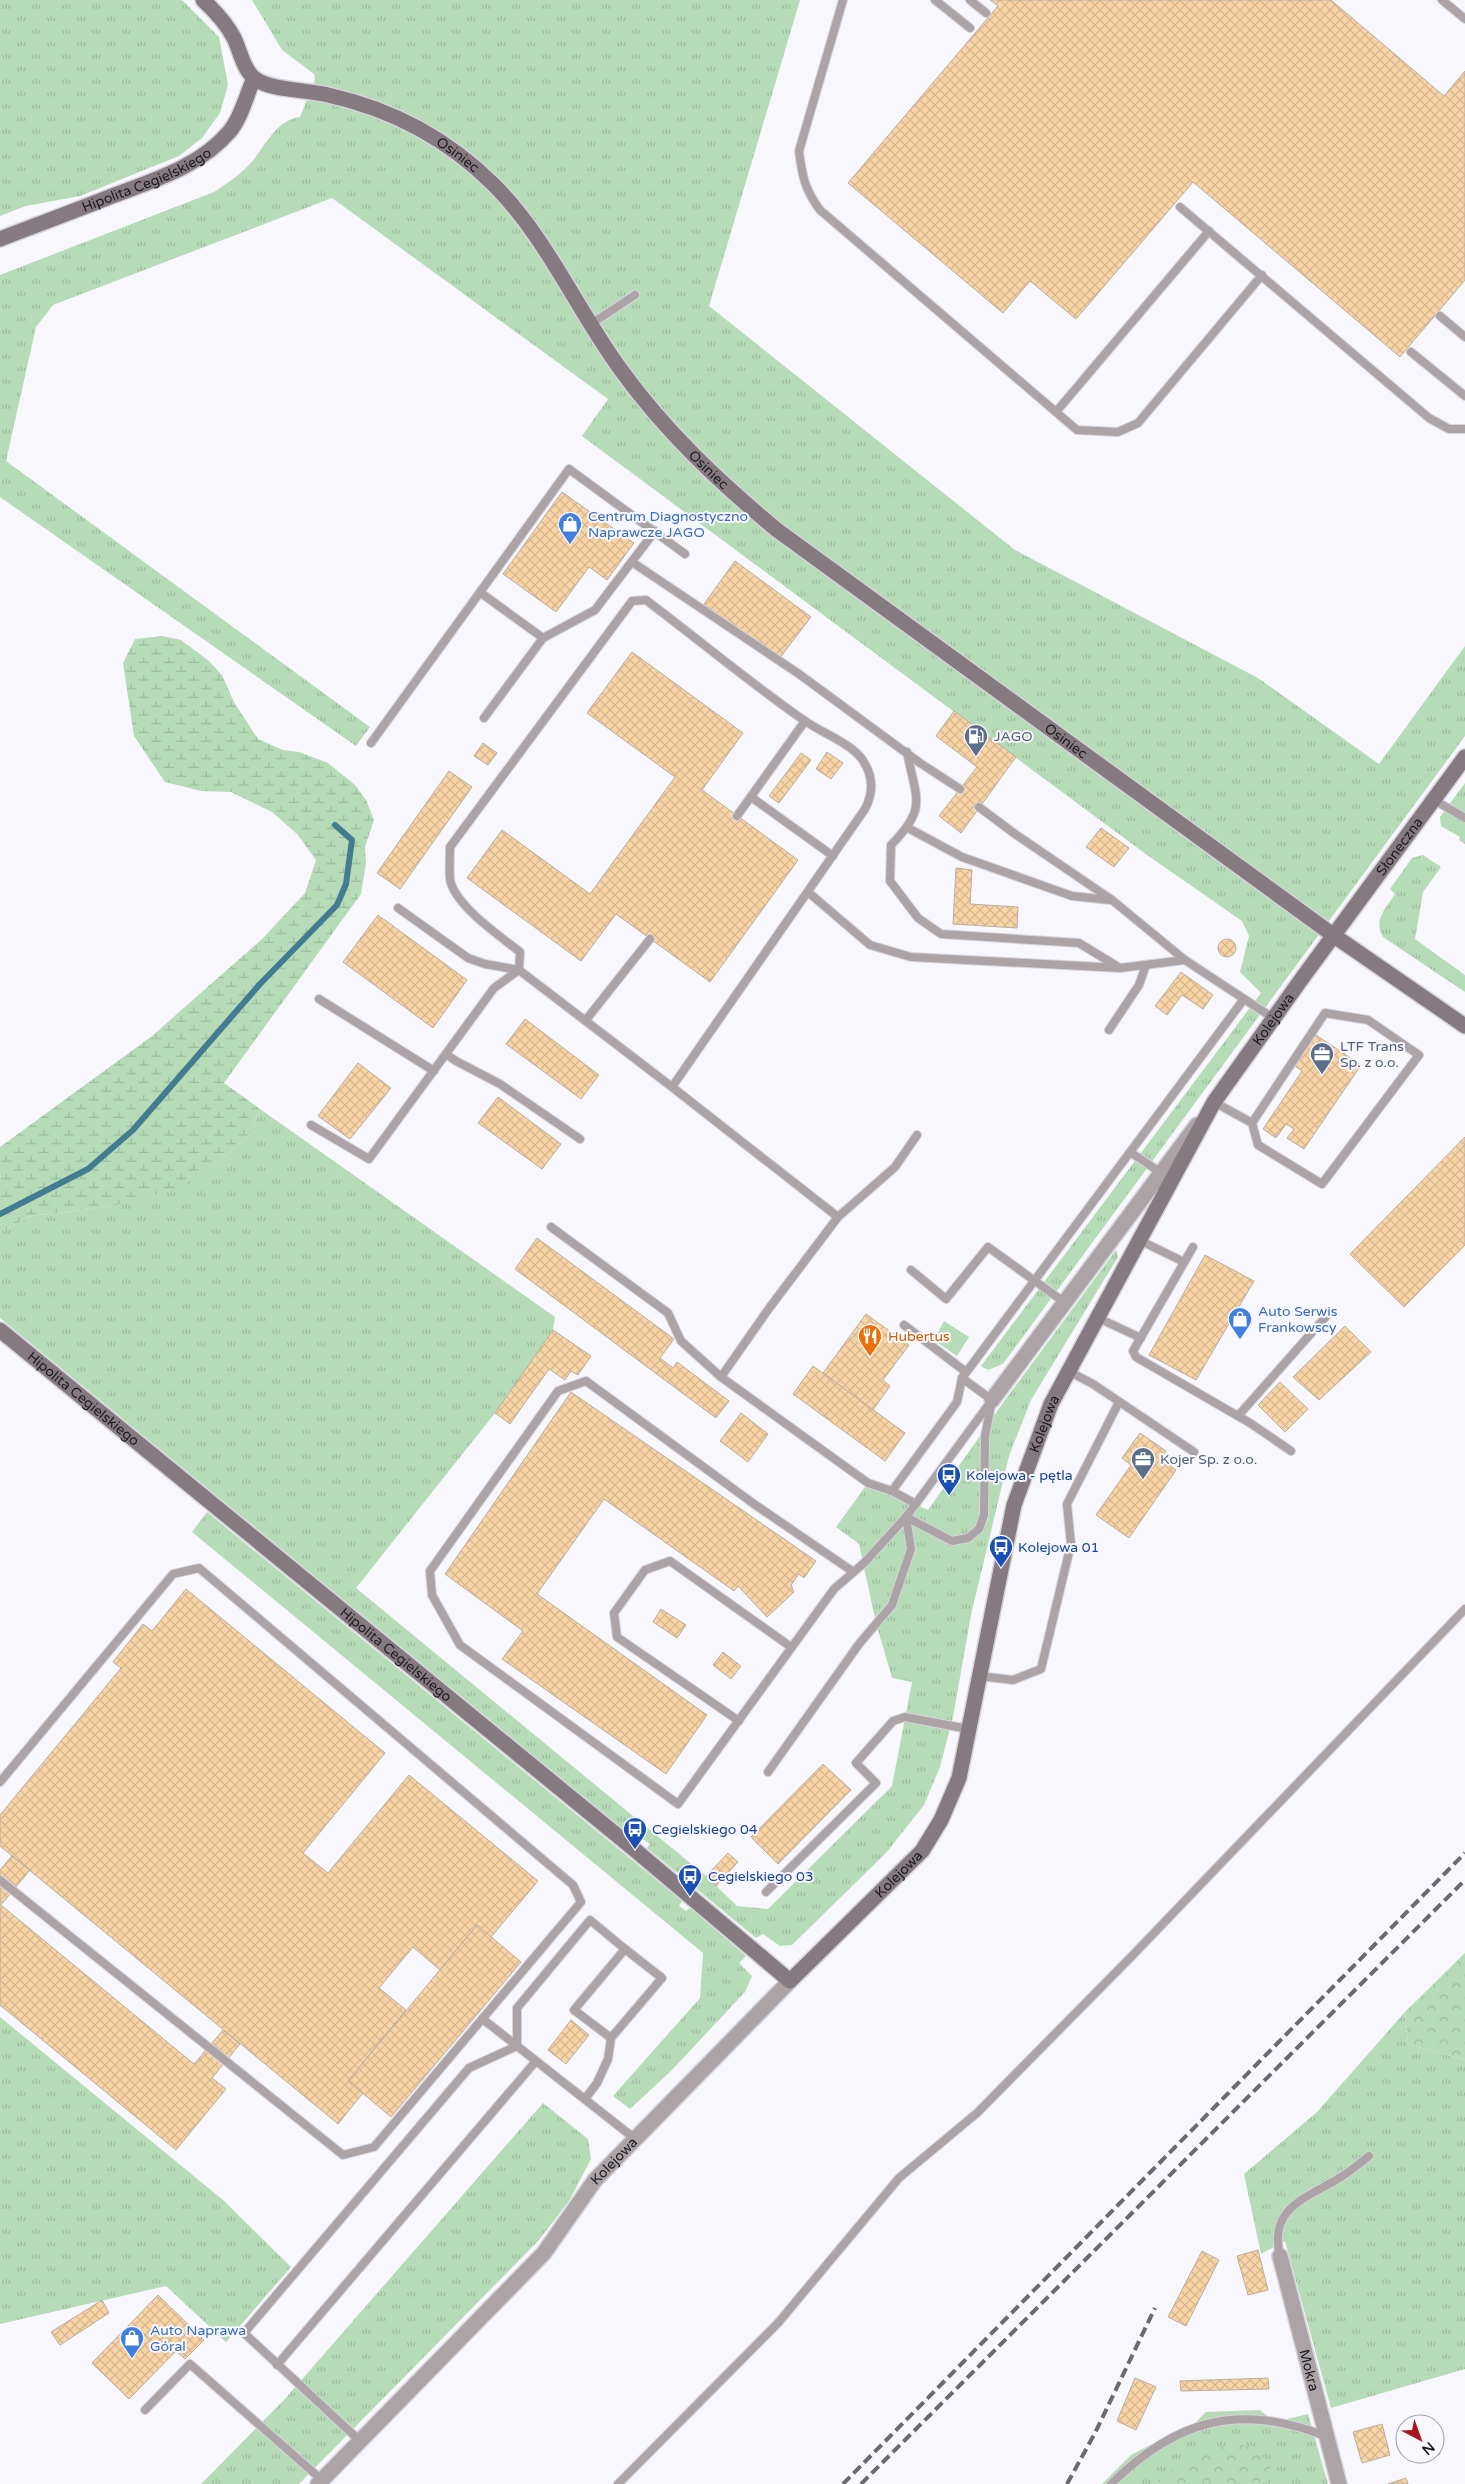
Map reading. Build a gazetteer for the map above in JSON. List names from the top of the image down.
{
  "streets": {
    "street": [
      "Osiniec",
      "Hipolita Cegielskiego",
      "Słoneczna",
      "Kolejowa",
      "Mokra"
    ]
  },
  "crossings": [
    ["Osiniec", "Hipolita Cegielskiego"],
    ["Osiniec", "Słoneczna"],
    ["Osiniec", "Kolejowa"],
    ["Hipolita Cegielskiego", "Kolejowa"],
    ["Słoneczna", "Kolejowa"]
  ],
  "places": {
    "shop": ["Centrum Diagnostyczno Naprawcze JAGO", "Auto Serwis Frankowscy", "Auto Naprawa Góral"],
    "fuel station": ["JAGO"],
    "office": ["LTF Trans Sp. z o.o.", "Kojer Sp. z o.o."],
    "restaurant": ["Hubertus"],
    "bus stop": [
      "Kolejowa - pętla",
      "Kolejowa 01",
      "Cegielskiego 04",
      "Cegielskiego 03"
    ]
  },
  "north": "bottom right"
}
